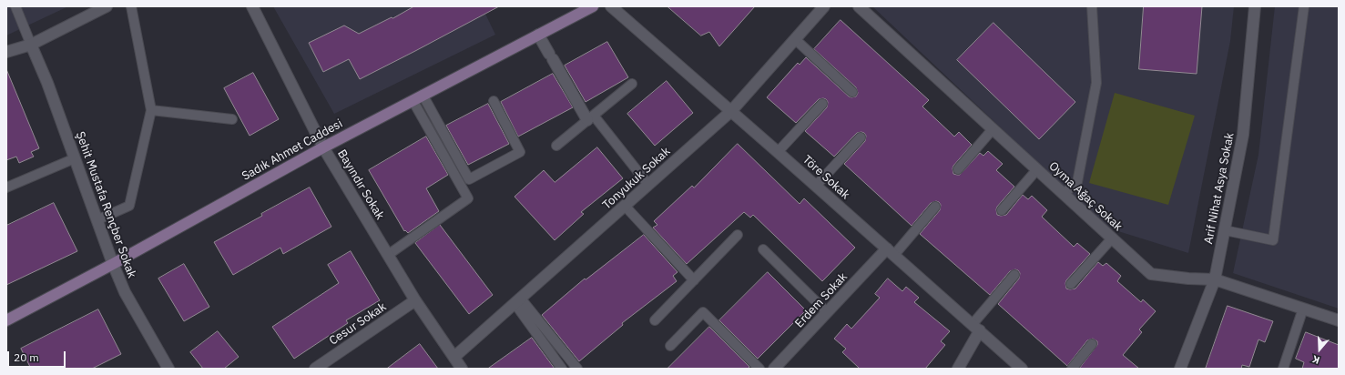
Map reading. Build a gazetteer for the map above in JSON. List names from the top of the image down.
{
  "streets": {
    "main road": ["Sadık Ahmet Caddesi"],
    "street": [
      "Töre Sokak",
      "Tonyukuk Sokak",
      "Bayındır Sokak",
      "Arif Nihat Asya Sokak",
      "Oyma Ağaç Sokak",
      "Şehit Mustafa Rençber Sokak",
      "Erdem Sokak",
      "Cesur Sokak"
    ]
  },
  "crossings": [
    ["Sadık Ahmet Caddesi", "Bayındır Sokak"],
    ["Sadık Ahmet Caddesi", "Şehit Mustafa Rençber Sokak"],
    ["Töre Sokak", "Tonyukuk Sokak"],
    ["Töre Sokak", "Erdem Sokak"],
    ["Tonyukuk Sokak", "Bayındır Sokak"],
    ["Bayındır Sokak", "Cesur Sokak"],
    ["Arif Nihat Asya Sokak", "Oyma Ağaç Sokak"]
  ],
  "scale_bar": "20 m",
  "north": "bottom"
}
